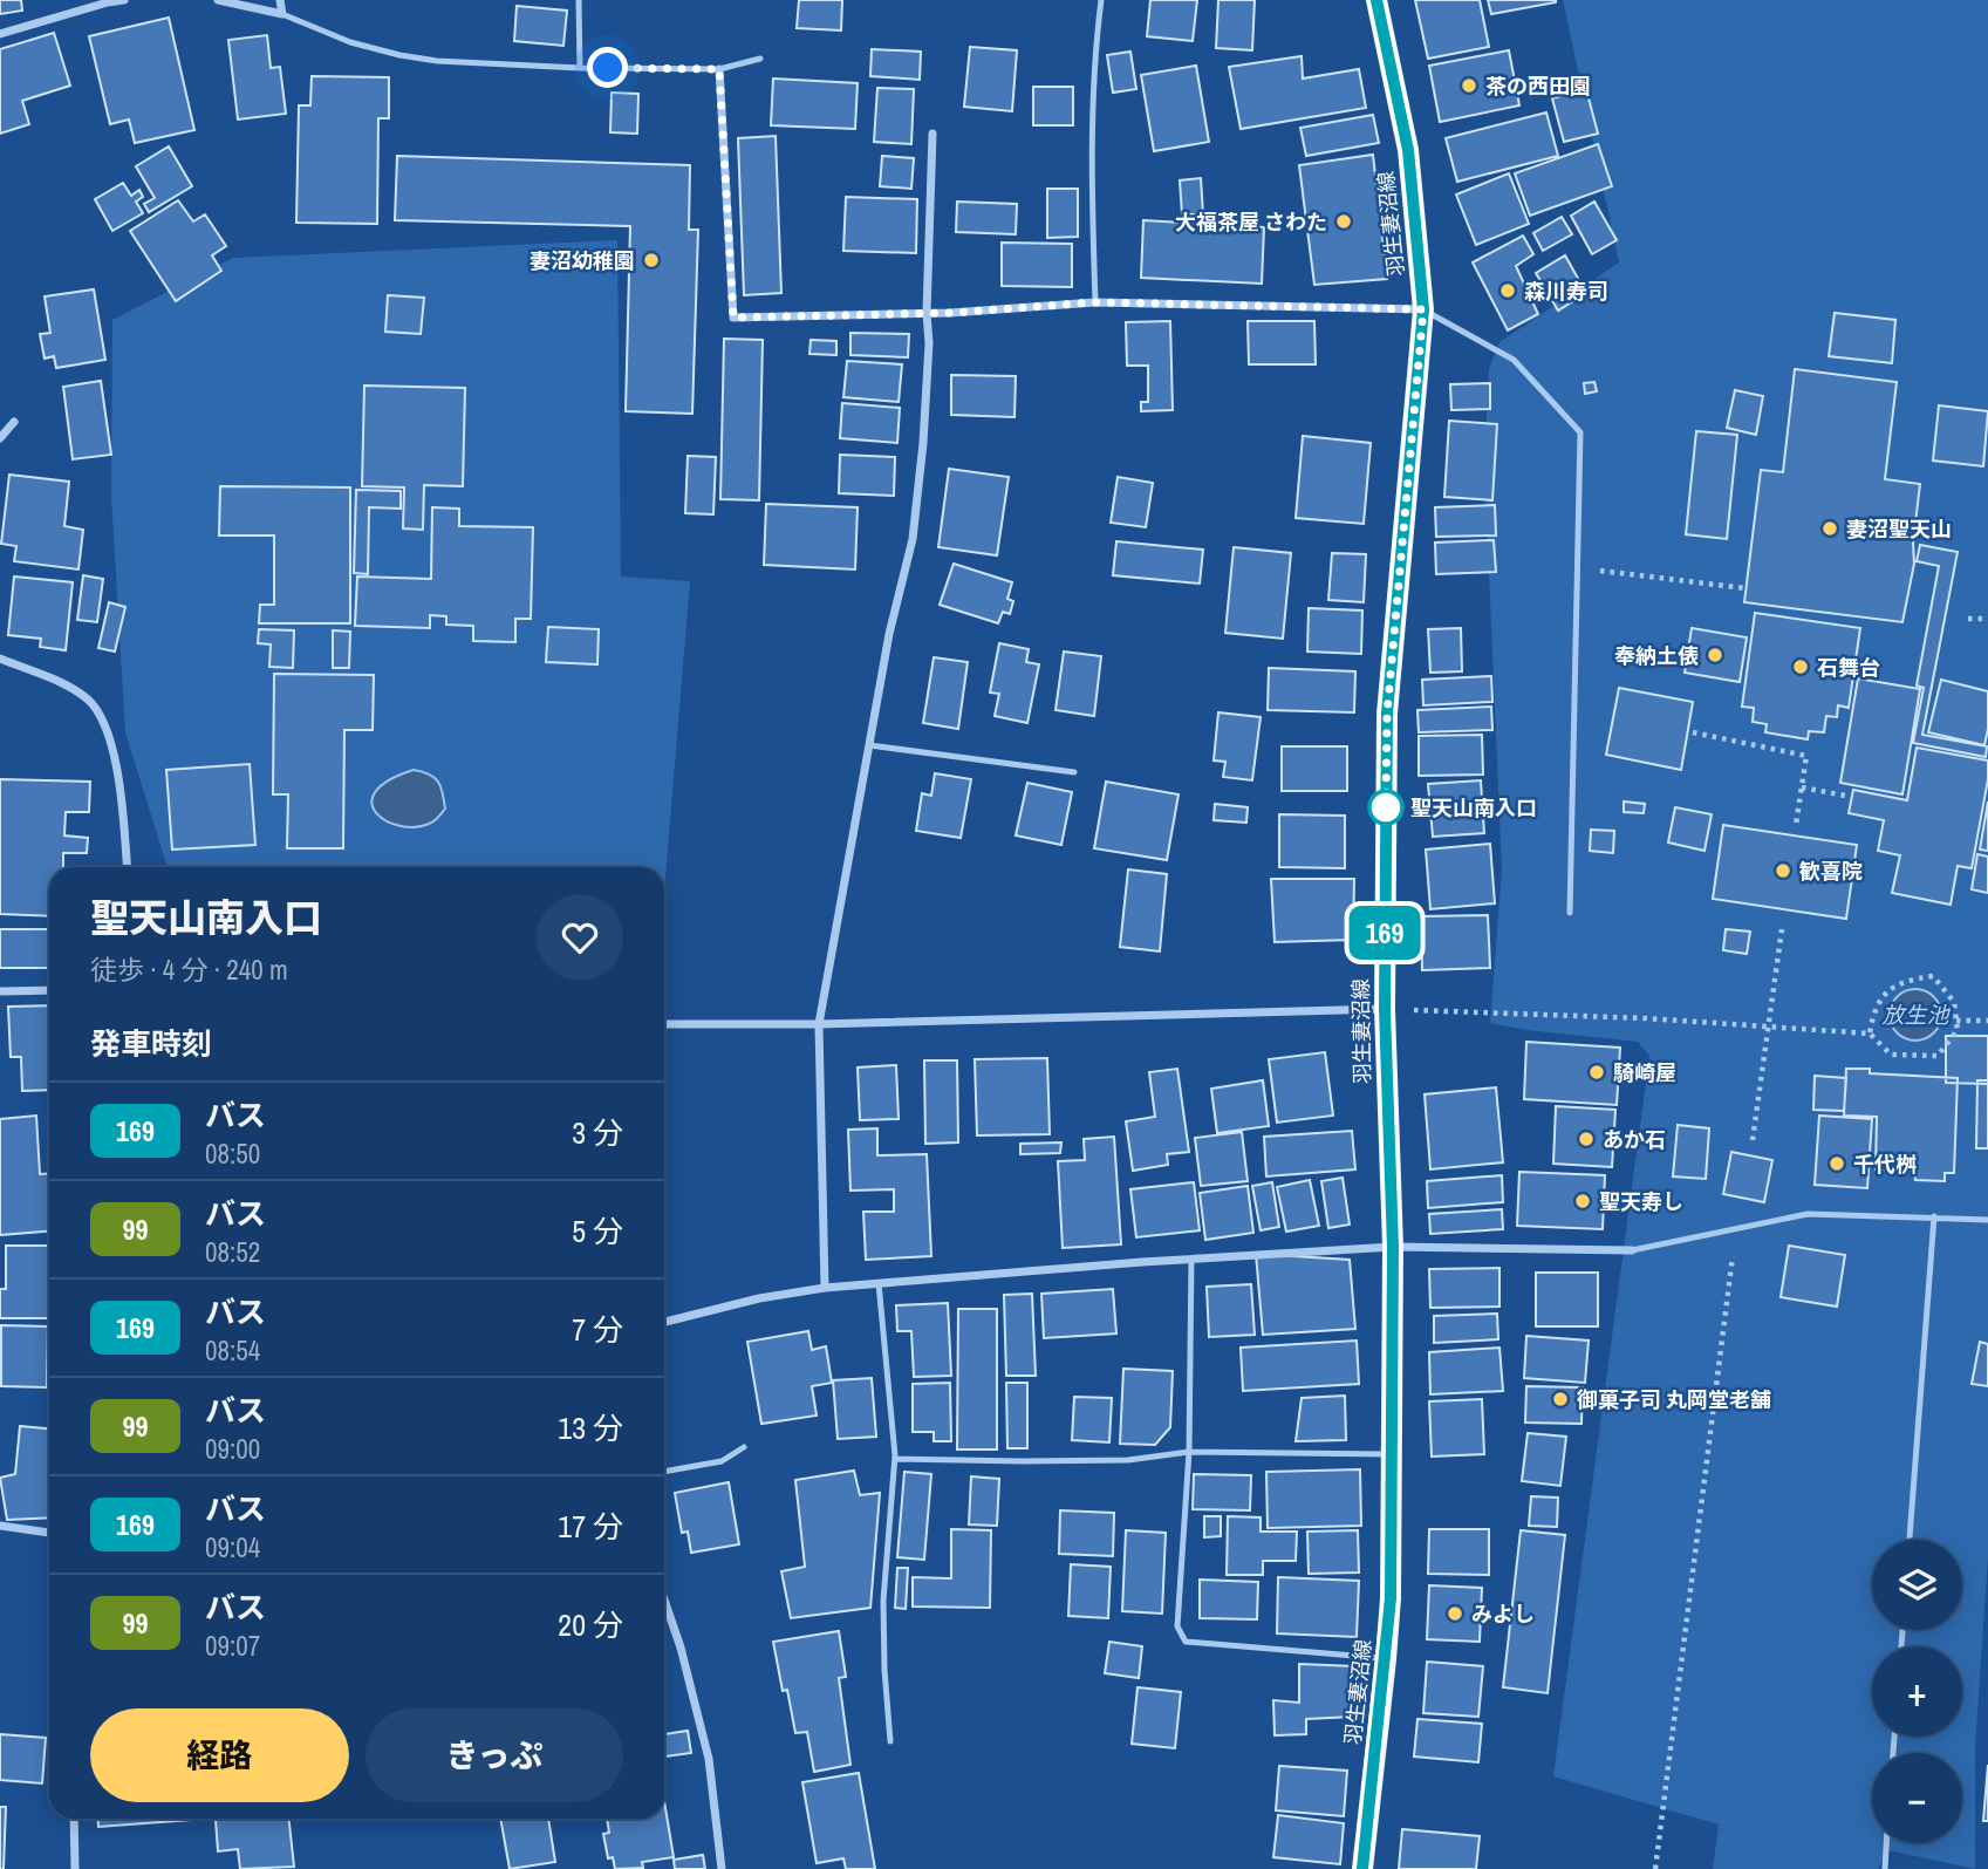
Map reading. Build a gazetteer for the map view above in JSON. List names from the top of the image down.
{
  "streets": {
    "main road": ["羽生妻沼線"]
  },
  "water": ["放生池"],
  "places": [
    "茶の西田園",
    "大福茶屋 さわた",
    "妻沼幼稚園",
    "森川寿司",
    "妻沼聖天山",
    "奉納土俵",
    "石舞台",
    "聖天山南入口",
    "歓喜院",
    "騎崎屋",
    "あか石",
    "千代桝",
    "聖天寿し",
    "御菓子司 丸岡堂老舗",
    "みよし"
  ],
  "lines": ["bus line 169"],
  "page": {
    "on_map": "169",
    "heading": [
      ["聖天山南入口", "徒歩 · 4 分 · 240 m"],
      "発車時刻"
    ],
    "list": [
      {
        "mark": "169",
        "name": "バス",
        "note": "08:50",
        "value": "3 分"
      },
      {
        "mark": "99",
        "name": "バス",
        "note": "08:52",
        "value": "5 分"
      },
      {
        "mark": "169",
        "name": "バス",
        "note": "08:54",
        "value": "7 分"
      },
      {
        "mark": "99",
        "name": "バス",
        "note": "09:00",
        "value": "13 分"
      },
      {
        "mark": "169",
        "name": "バス",
        "note": "09:04",
        "value": "17 分"
      },
      {
        "mark": "99",
        "name": "バス",
        "note": "09:07",
        "value": "20 分"
      }
    ],
    "map_buttons": ["+", "−"],
    "buttons": ["経路", "きっぷ"]
  }
}
